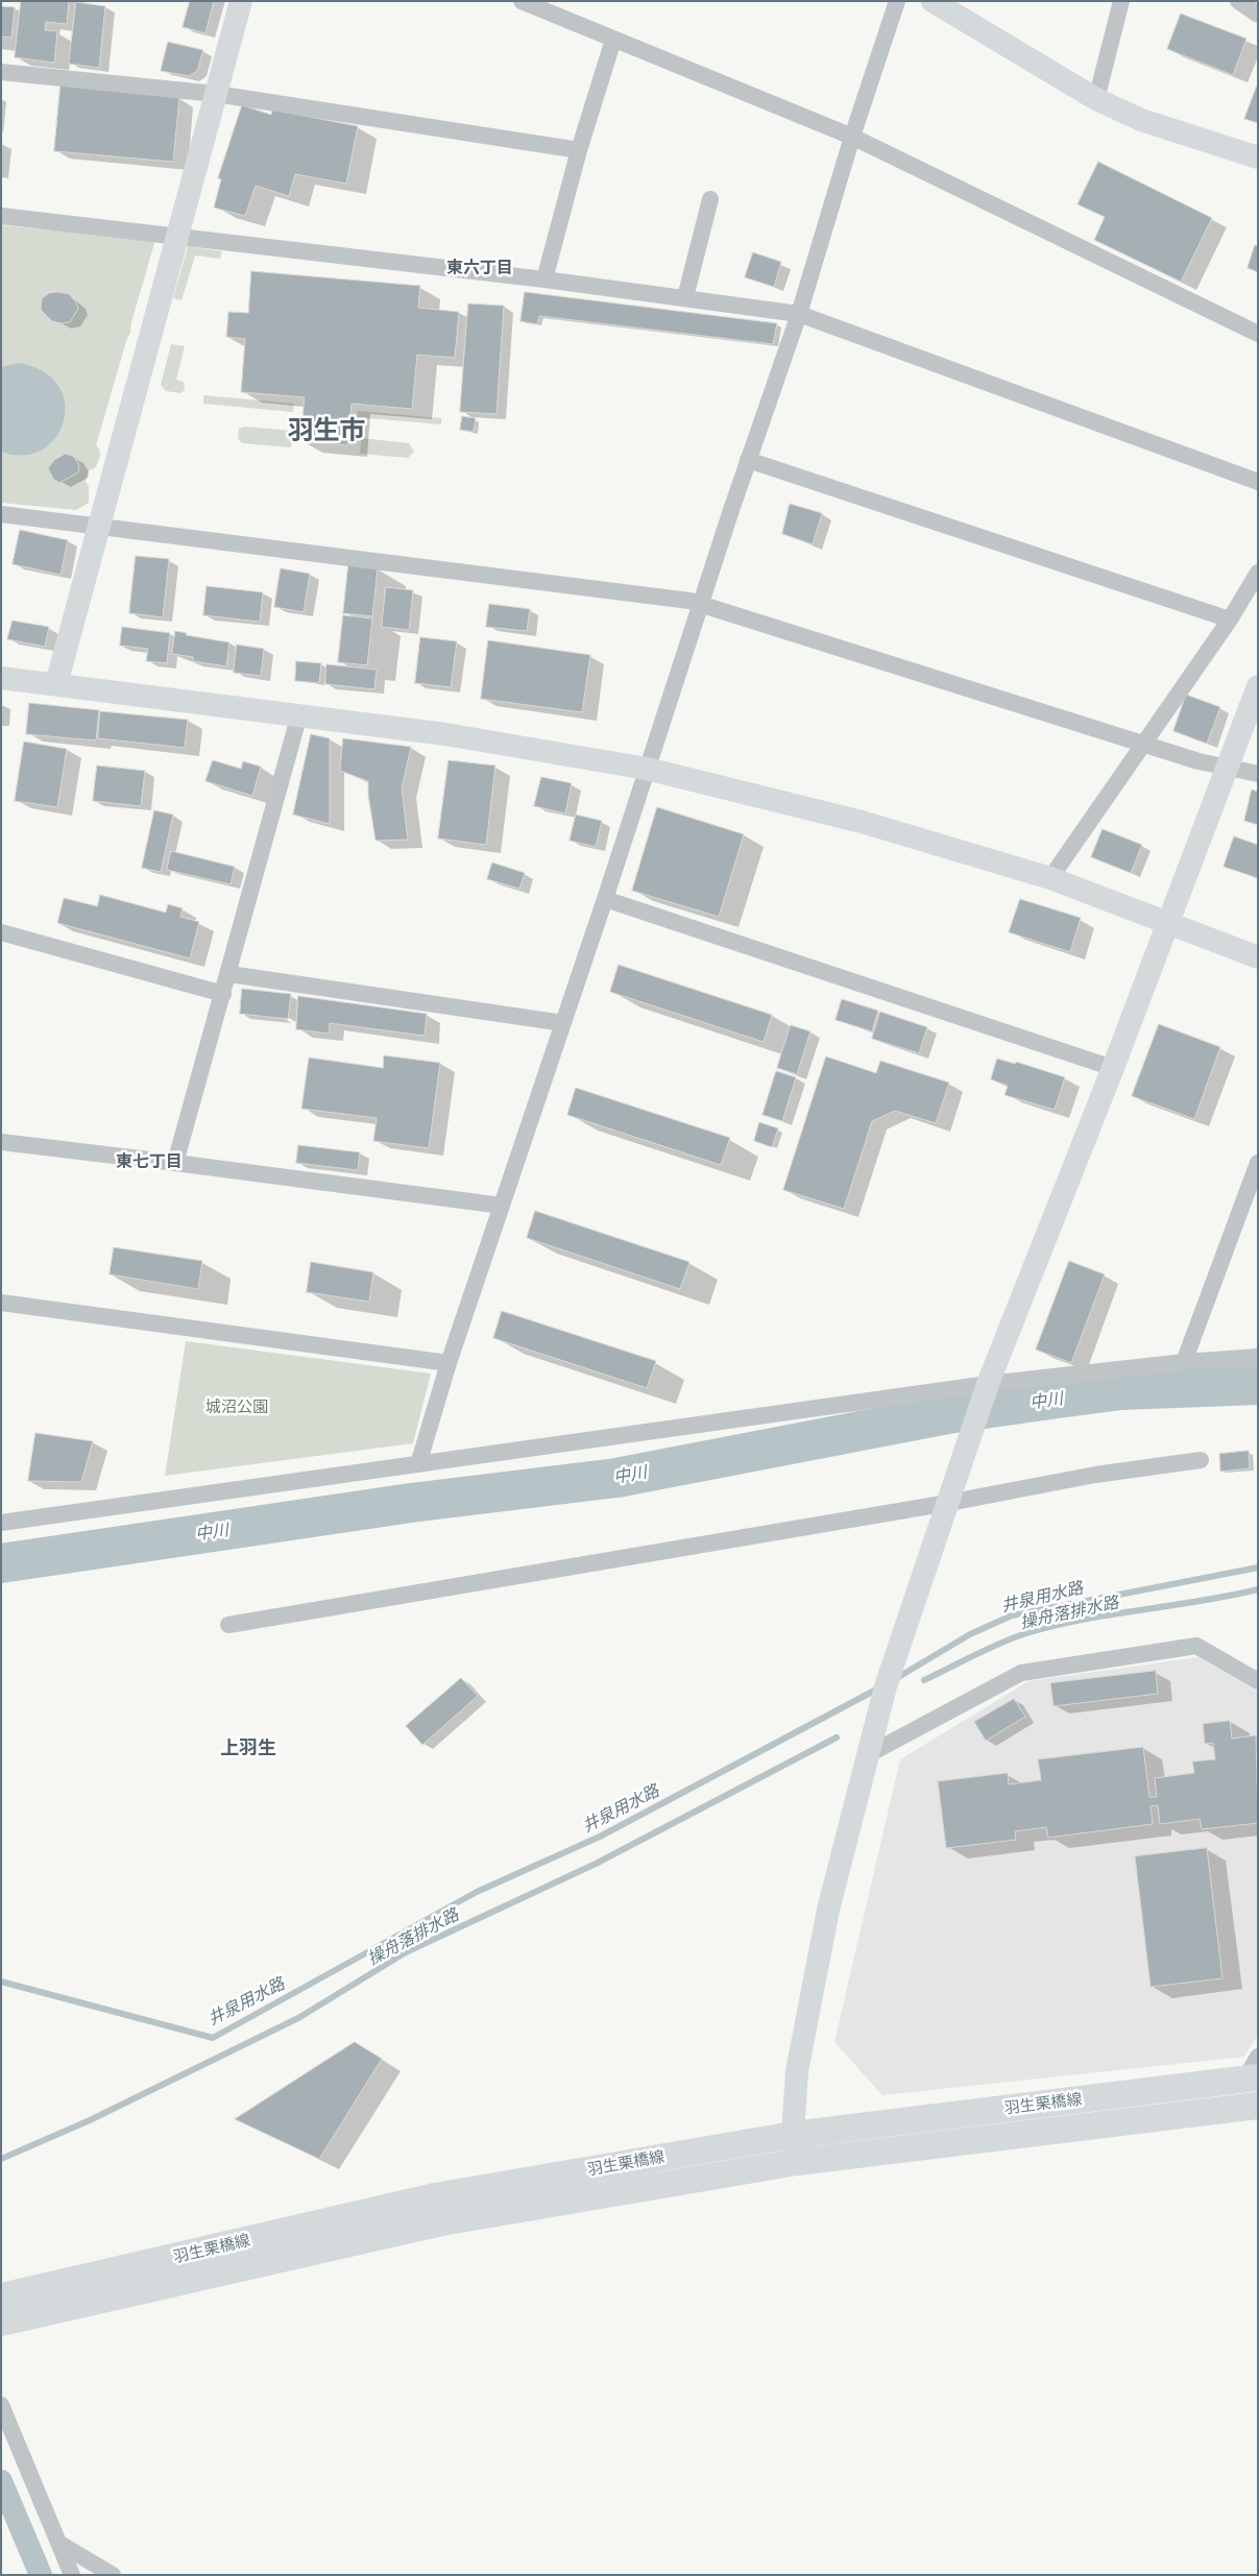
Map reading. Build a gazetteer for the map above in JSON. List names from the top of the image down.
{
  "streets": {
    "main road": ["羽生栗橋線"]
  },
  "districts": [
    "東六丁目",
    "羽生市",
    "東七丁目",
    "上羽生"
  ],
  "water": ["中川", "井泉用水路", "操舟落排水路"],
  "parks": ["城沼公園"]
}
